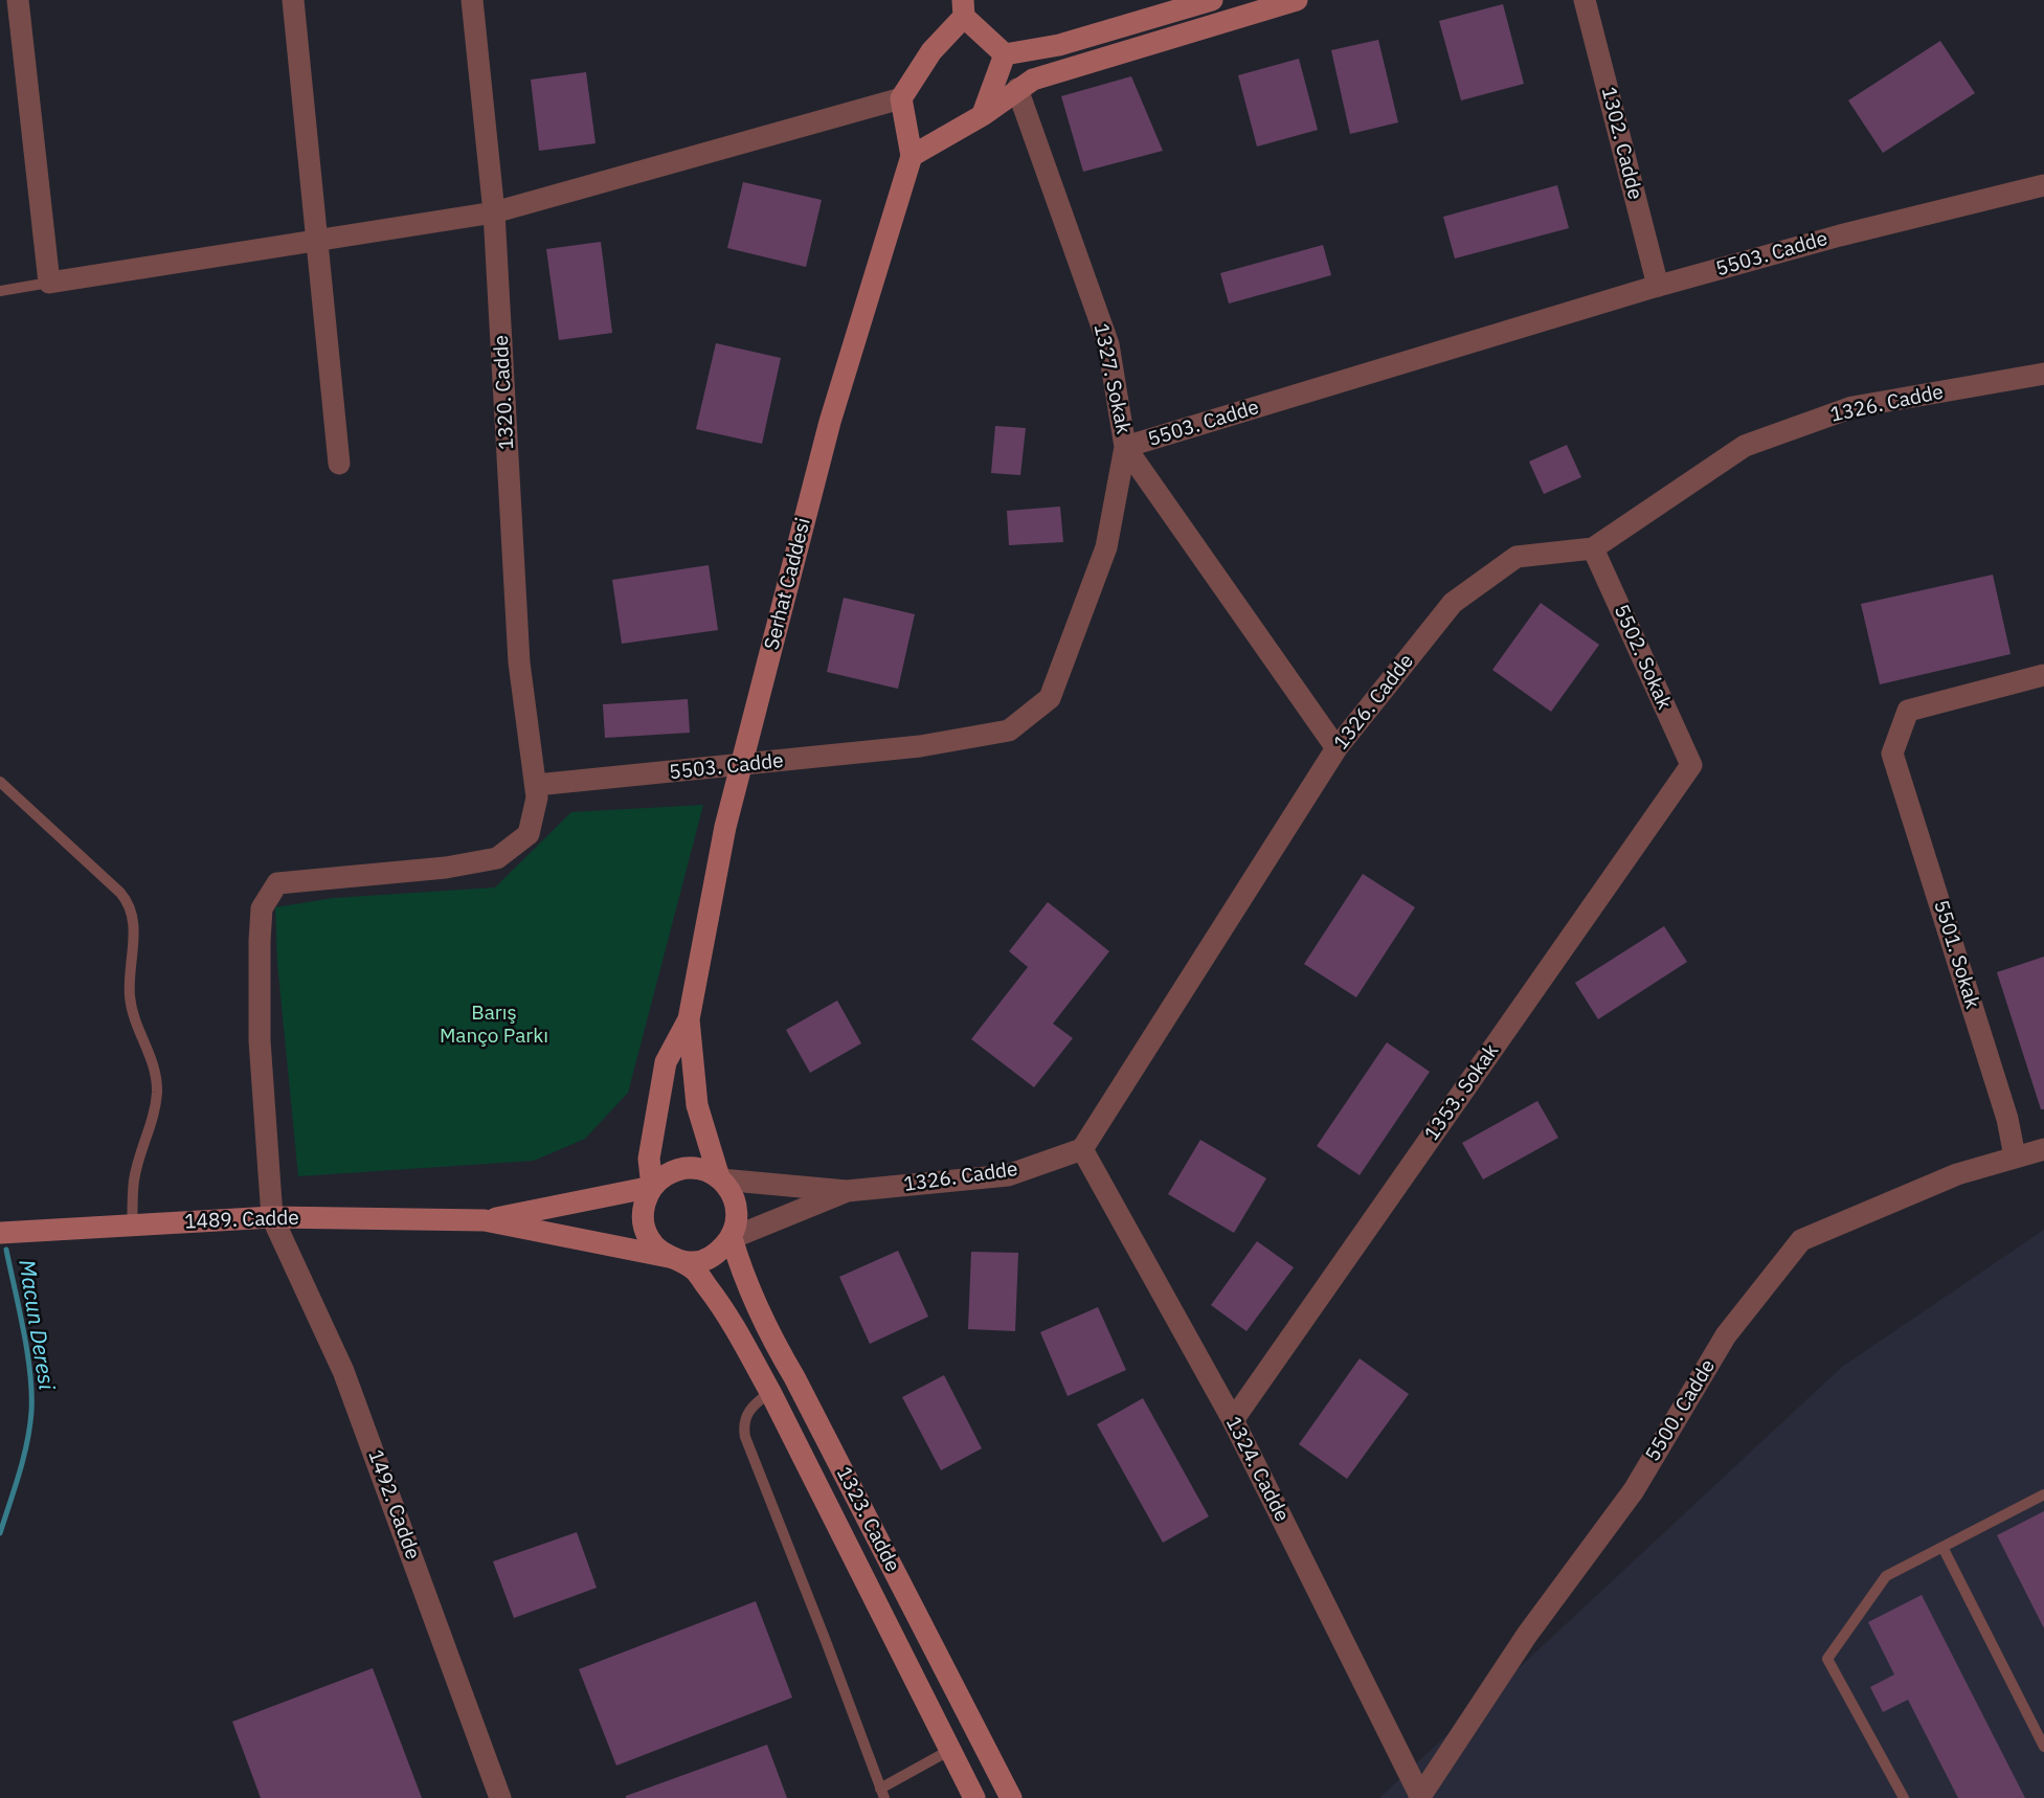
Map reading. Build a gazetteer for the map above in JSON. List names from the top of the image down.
{
  "streets": {
    "main road": ["Serhat Caddesi", "1489. Cadde", "1323. Cadde"],
    "street": [
      "1302. Cadde",
      "5503. Cadde",
      "1327. Sokak",
      "1320. Cadde",
      "1326. Cadde",
      "5502. Sokak",
      "5501. Sokak",
      "1353. Sokak",
      "5500. Cadde",
      "1324. Cadde",
      "1492. Cadde"
    ]
  },
  "crossings": [
    ["1302. Cadde", "5503. Cadde"],
    ["5503. Cadde", "1327. Sokak"],
    ["5503. Cadde", "1320. Cadde"],
    ["5503. Cadde", "Serhat Caddesi"],
    ["1327. Sokak", "1326. Cadde"],
    ["1320. Cadde", "1489. Cadde"],
    ["1320. Cadde", "1492. Cadde"],
    ["1326. Cadde", "5502. Sokak"],
    ["1326. Cadde", "1324. Cadde"],
    ["5502. Sokak", "1353. Sokak"],
    ["5501. Sokak", "5500. Cadde"],
    ["1353. Sokak", "1324. Cadde"],
    ["1489. Cadde", "1492. Cadde"],
    ["1489. Cadde", "1323. Cadde"],
    ["5500. Cadde", "1324. Cadde"]
  ],
  "water": ["Macun Deresi"],
  "parks": ["Barış Manço Parkı"]
}
